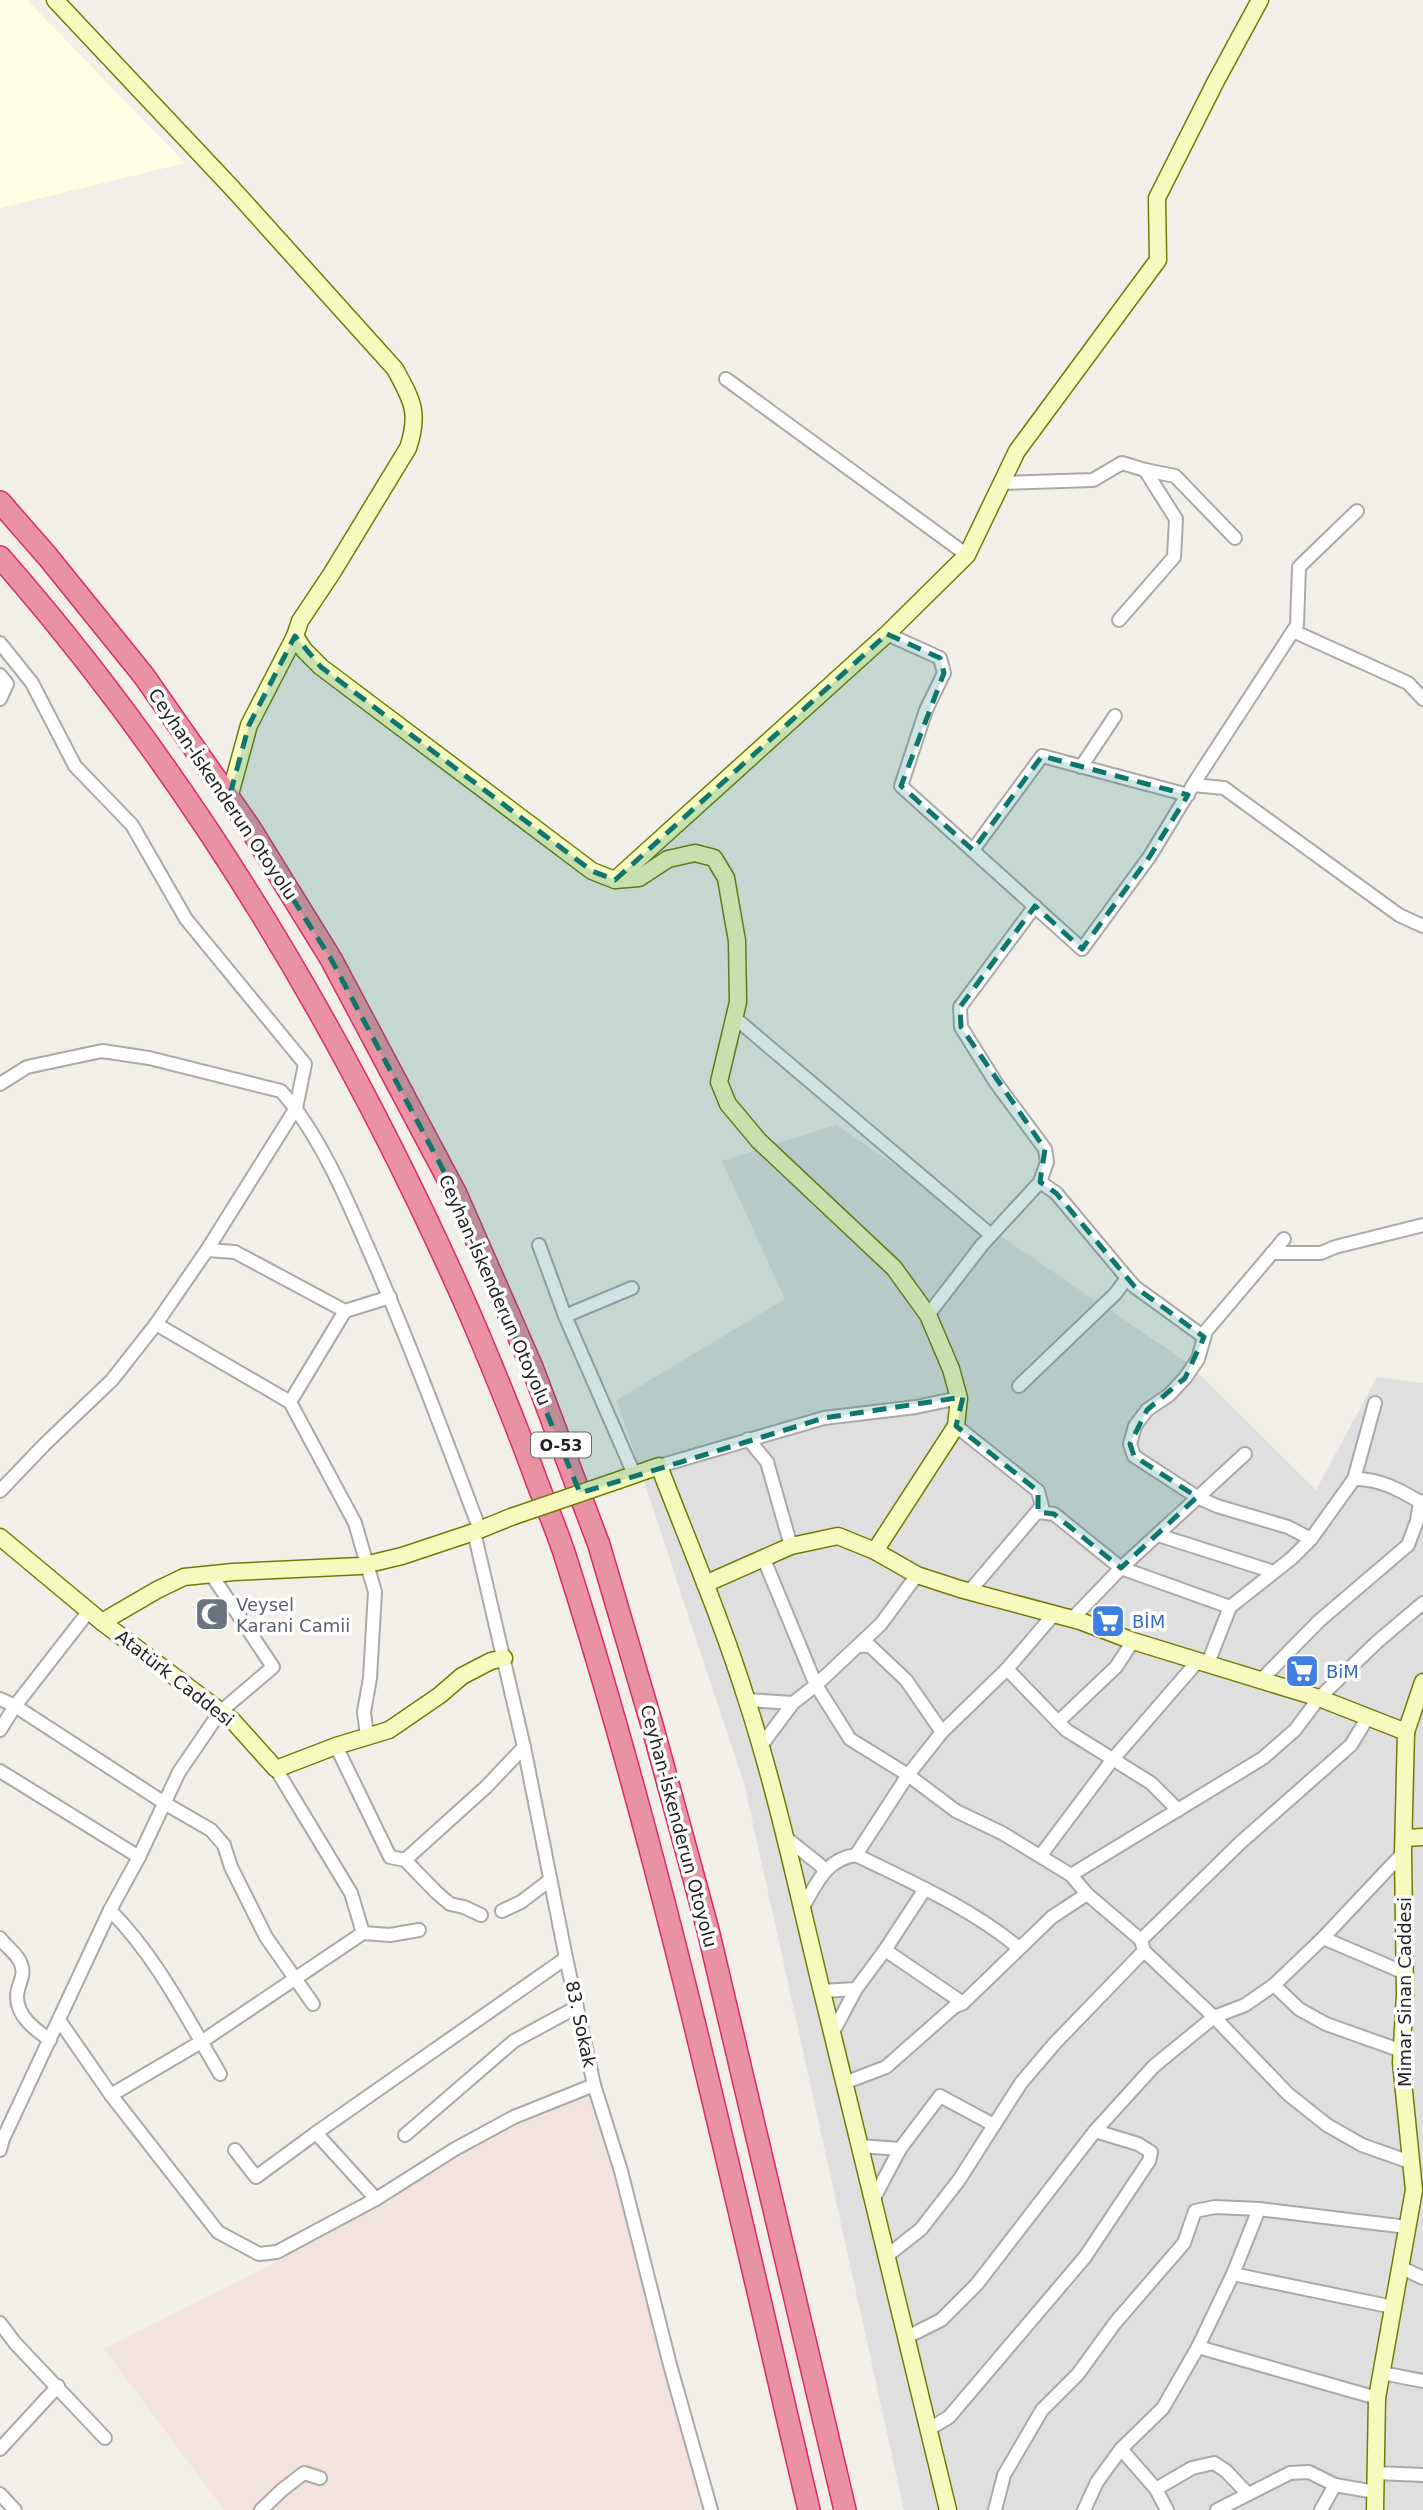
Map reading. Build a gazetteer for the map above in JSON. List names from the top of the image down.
{
  "streets": {
    "highway": ["Ceyhan-İskenderun Otoyolu", "O-53"],
    "street": ["Atatürk Caddesi", "Mimar Sinan Caddesi", "83. Sokak"]
  },
  "places": {
    "mosque": ["Veysel Karani Camii"],
    "supermarket": ["BİM", "BiM"]
  }
}
